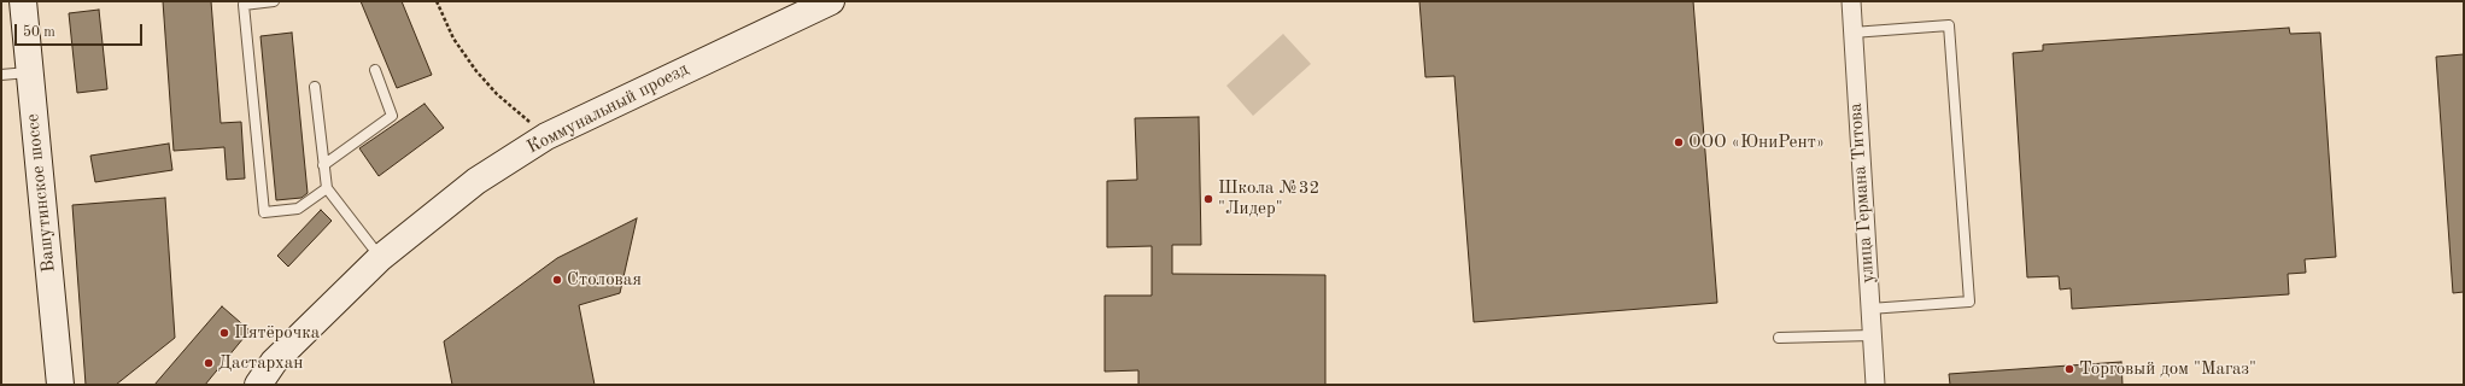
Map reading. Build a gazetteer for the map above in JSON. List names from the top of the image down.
{
  "streets": {
    "street": ["Коммунальный проезд", "Вашутинское шоссе", "улица Германа Титова"]
  },
  "places": [
    "ООО «ЮниРент»",
    "Школа №32 \"Лидер\"",
    "Столовая",
    "Пятёрочка",
    "Дастархан",
    "Торговый дом \"Магаз\""
  ],
  "scale_bar": "50 m"
}
